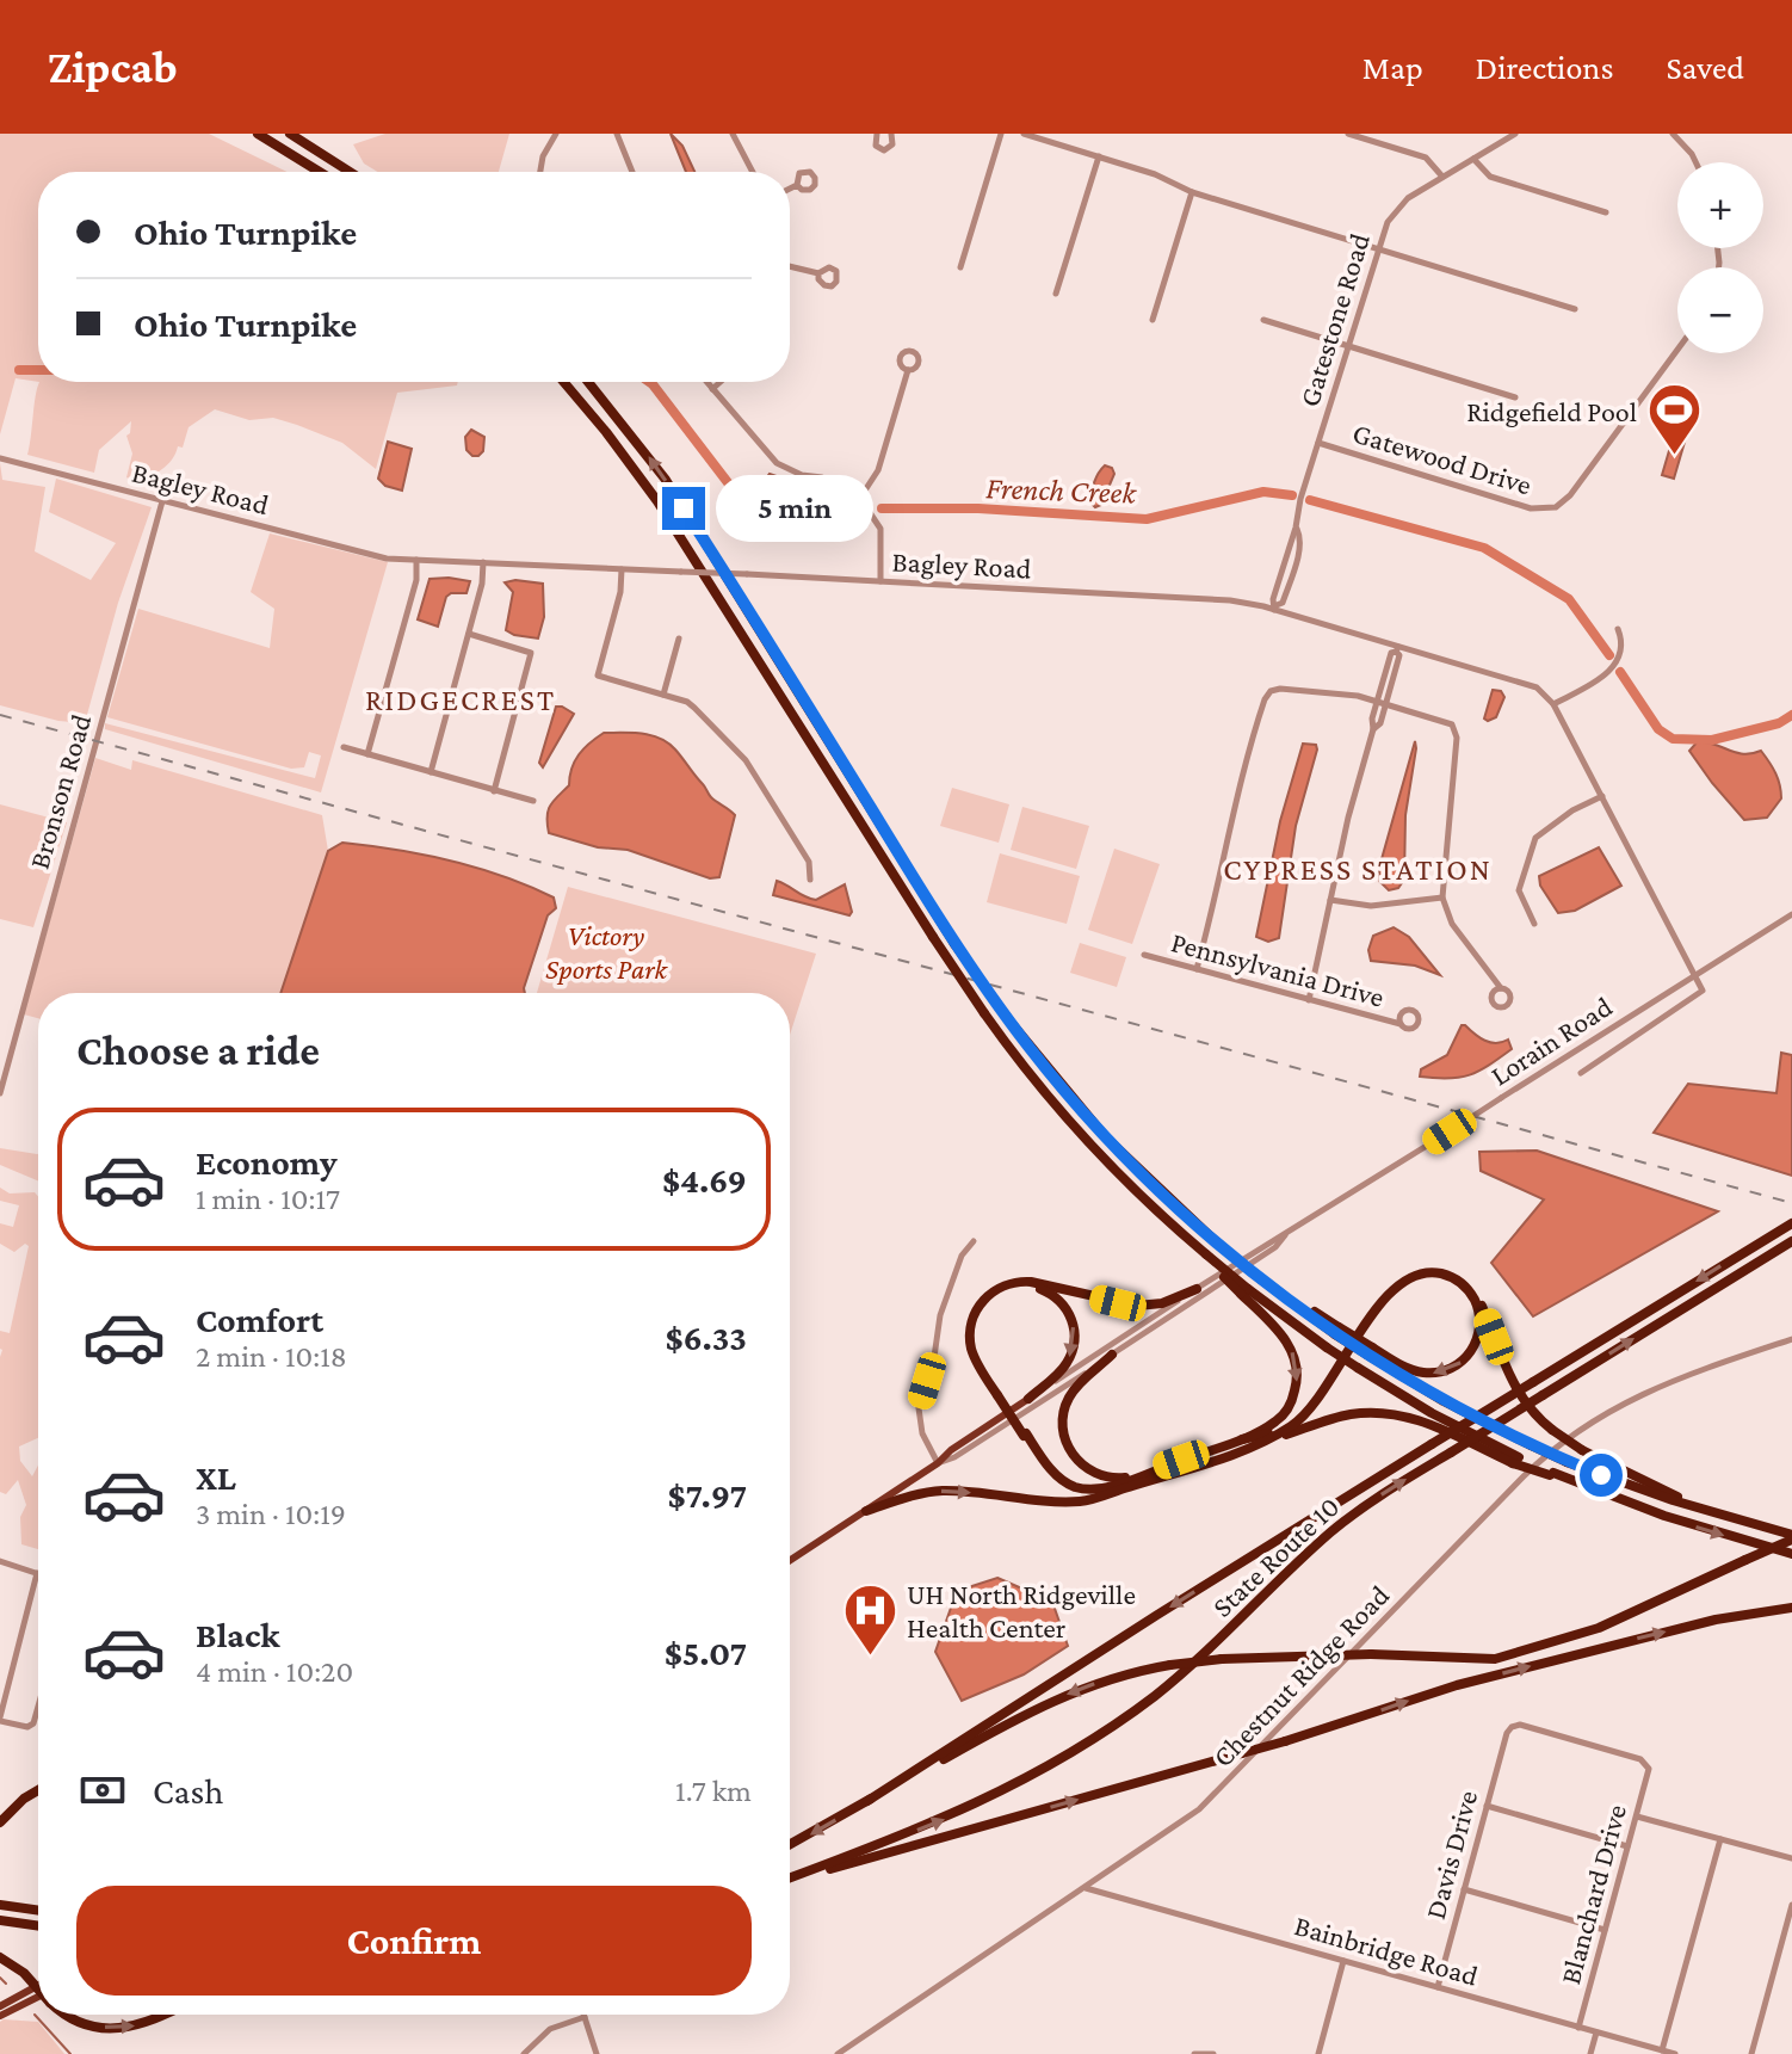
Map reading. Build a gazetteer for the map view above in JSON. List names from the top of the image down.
{
  "streets": {
    "highway": ["State Route 10"],
    "main road": ["Lorain Road"],
    "street": [
      "Gatestone Road",
      "Gatewood Drive",
      "Bagley Road",
      "Bronson Road",
      "Pennsylvania Drive",
      "Chestnut Ridge Road",
      "Davis Drive",
      "Blanchard Drive",
      "Bainbridge Road"
    ]
  },
  "crossings": [
    ["Gatestone Road", "Gatewood Drive"],
    ["Gatestone Road", "Bagley Road"],
    ["Bagley Road", "Bronson Road"],
    ["Chestnut Ridge Road", "Bainbridge Road"],
    ["Davis Drive", "Blanchard Drive"],
    ["Davis Drive", "Bainbridge Road"],
    ["Blanchard Drive", "Bainbridge Road"]
  ],
  "districts": ["RIDGECREST", "CYPRESS STATION"],
  "water": ["French Creek"],
  "parks": ["Victory Sports Park"],
  "places": {
    "sports": ["Ridgefield Pool"],
    "hospital": ["UH North Ridgeville Health Center"]
  },
  "page": {
    "header": "Zipcab",
    "nav": ["Map", "Directions", "Saved"],
    "map_buttons": ["+", "−"],
    "banner": ["Ohio Turnpike", "Ohio Turnpike"],
    "bubble": "5 min",
    "heading": "Choose a ride",
    "list": [
      {
        "name": "Economy",
        "note": "1 min · 10:17",
        "value": "$4.69"
      },
      {
        "name": "Comfort",
        "note": "2 min · 10:18",
        "value": "$6.33"
      },
      {
        "name": "XL",
        "note": "3 min · 10:19",
        "value": "$7.97"
      },
      {
        "name": "Black",
        "note": "4 min · 10:20",
        "value": "$5.07"
      }
    ],
    "pay": ["Cash", "1.7 km"],
    "buttons": "Confirm"
  }
}
